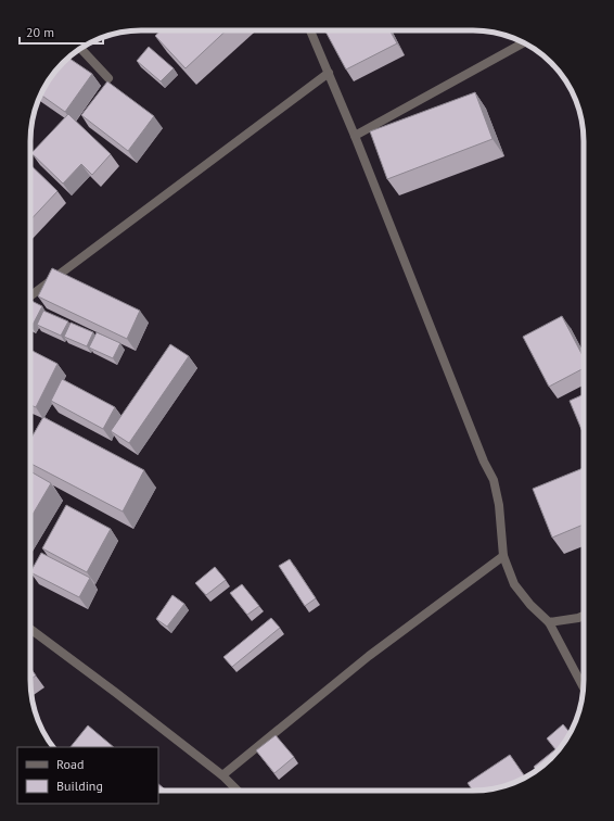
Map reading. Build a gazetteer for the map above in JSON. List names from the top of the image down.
{
  "legend": ["Road", "Building"],
  "scale_bar": "20 m"
}
